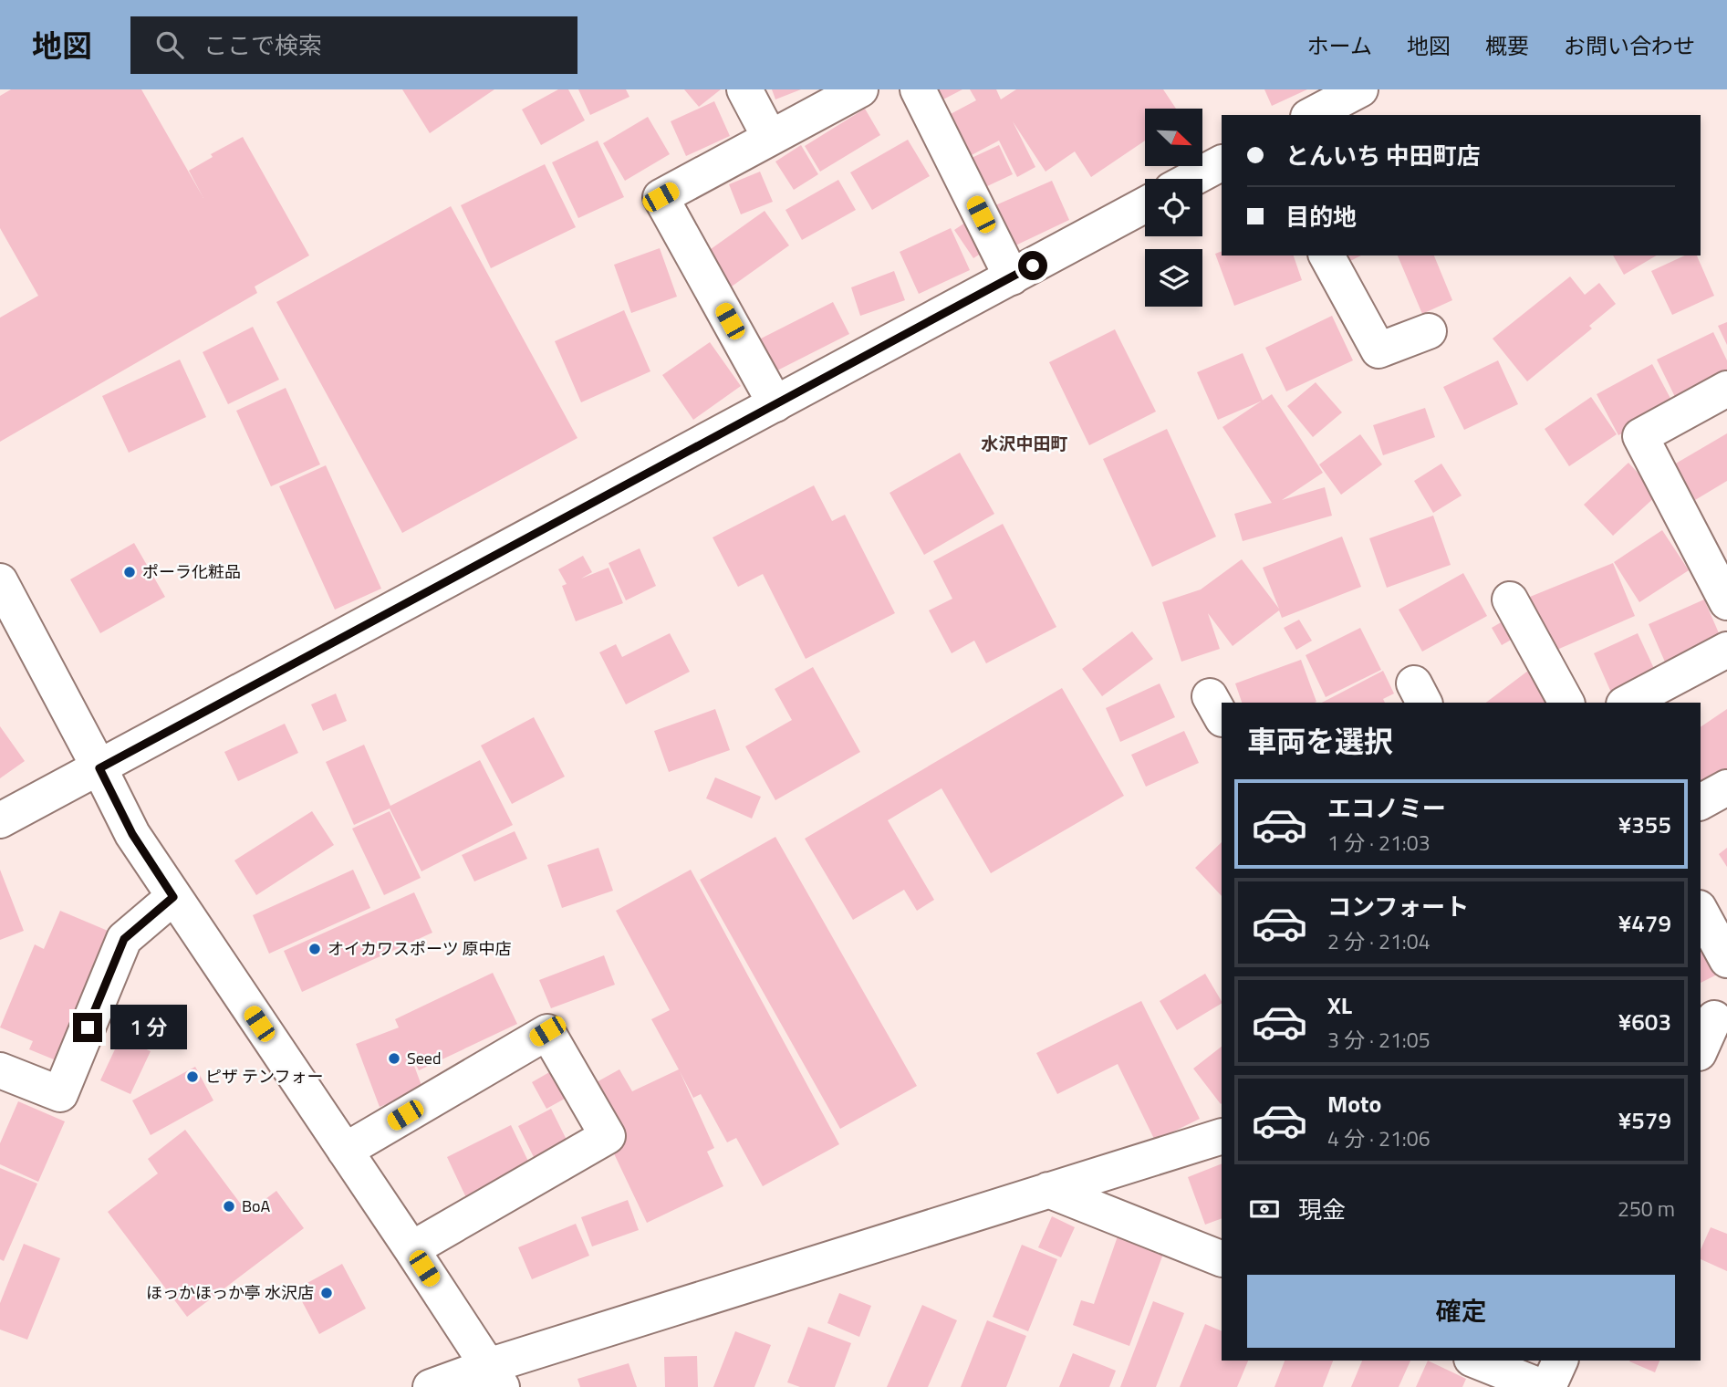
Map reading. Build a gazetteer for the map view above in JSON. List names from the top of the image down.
{
  "districts": ["水沢中田町"],
  "places": [
    "ポーラ化粧品",
    "オイカワスポーツ 原中店",
    "Seed",
    "ピザ テンフォー",
    "BoA",
    "ほっかほっか亭 水沢店"
  ],
  "north": "bottom right",
  "page": {
    "header": "地図",
    "search": "ここで検索",
    "nav": [
      "ホーム",
      "地図",
      "概要",
      "お問い合わせ"
    ],
    "banner": ["とんいち 中田町店", "目的地"],
    "heading": "車両を選択",
    "list": [
      {
        "name": "エコノミー",
        "note": "1 分 · 21:03",
        "value": "¥355"
      },
      {
        "name": "コンフォート",
        "note": "2 分 · 21:04",
        "value": "¥479"
      },
      {
        "name": "XL",
        "note": "3 分 · 21:05",
        "value": "¥603"
      },
      {
        "name": "Moto",
        "note": "4 分 · 21:06",
        "value": "¥579"
      }
    ],
    "bubble": "1 分",
    "pay": ["現金", "250 m"],
    "buttons": "確定"
  }
}
